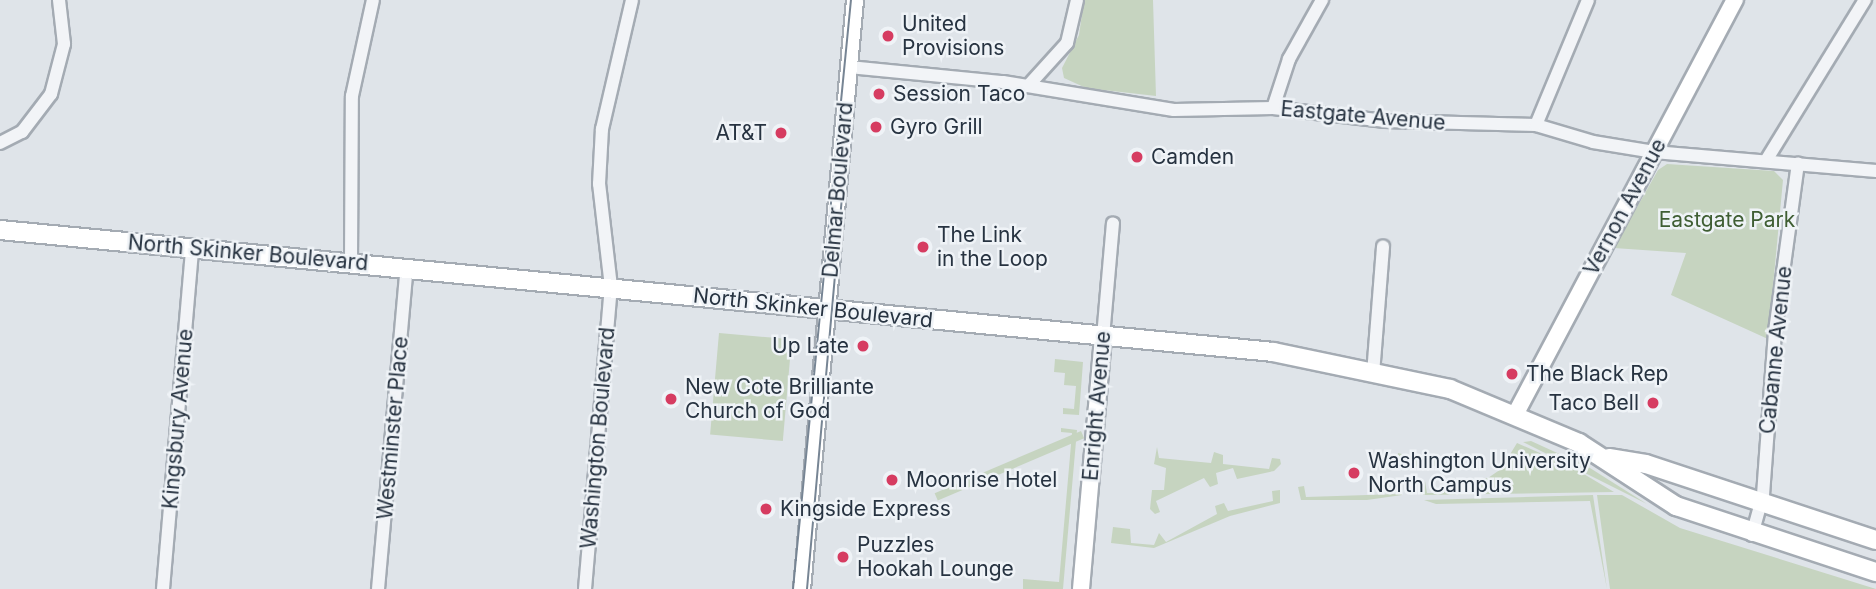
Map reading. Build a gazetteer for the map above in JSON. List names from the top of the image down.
{
  "streets": {
    "main road": ["North Skinker Boulevard"],
    "street": [
      "Eastgate Avenue",
      "Delmar Boulevard",
      "Vernon Avenue",
      "Cabanne Avenue",
      "Enright Avenue",
      "Kingsbury Avenue",
      "Westminster Place",
      "Washington Boulevard"
    ]
  },
  "crossings": [
    ["Eastgate Avenue", "Delmar Boulevard"],
    ["Eastgate Avenue", "Vernon Avenue"],
    ["Eastgate Avenue", "Cabanne Avenue"],
    ["Delmar Boulevard", "North Skinker Boulevard"],
    ["Vernon Avenue", "North Skinker Boulevard"],
    ["North Skinker Boulevard", "Cabanne Avenue"],
    ["North Skinker Boulevard", "Enright Avenue"],
    ["North Skinker Boulevard", "Kingsbury Avenue"],
    ["North Skinker Boulevard", "Westminster Place"],
    ["North Skinker Boulevard", "Washington Boulevard"]
  ],
  "parks": ["Eastgate Park"],
  "places": [
    "United Provisions",
    "Session Taco",
    "Gyro Grill",
    "AT&T",
    "Camden",
    "The Link in the Loop",
    "Up Late",
    "The Black Rep",
    "New Cote Brilliante Church of God",
    "Taco Bell",
    "Washington University North Campus",
    "Moonrise Hotel",
    "Kingside Express",
    "Puzzles Hookah Lounge"
  ]
}
